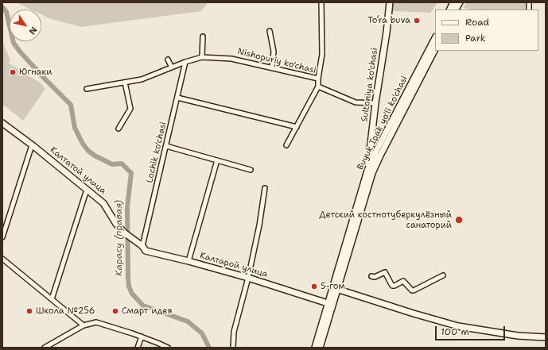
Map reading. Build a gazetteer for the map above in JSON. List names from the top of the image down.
{
  "streets": {
    "street": [
      "Nishopuriy ko'chasi",
      "Sultoniya ko'chasi",
      "Buyuk Ipak yo'li ko'chasi",
      "Lochik ko'chasi",
      "Калтатой улица",
      "Калтарой улица"
    ]
  },
  "crossings": [
    ["Nishopuriy ko'chasi", "Sultoniya ko'chasi"],
    ["Nishopuriy ko'chasi", "Lochik ko'chasi"],
    ["Sultoniya ko'chasi", "Buyuk Ipak yo'li ko'chasi"],
    ["Buyuk Ipak yo'li ko'chasi", "Калтарой улица"],
    ["Lochik ko'chasi", "Калтарой улица"],
    ["Калтатой улица", "Калтарой улица"]
  ],
  "water": ["Карасу (правая)"],
  "places": [
    "To‘ra buva",
    "Югнаки",
    "Детский костнотуберкулёзный санаторий",
    "5-гом",
    "Школа №256",
    "Смарт идея"
  ],
  "legend": ["Road", "Park"],
  "scale_bar": "100 m",
  "north": "bottom right"
}
